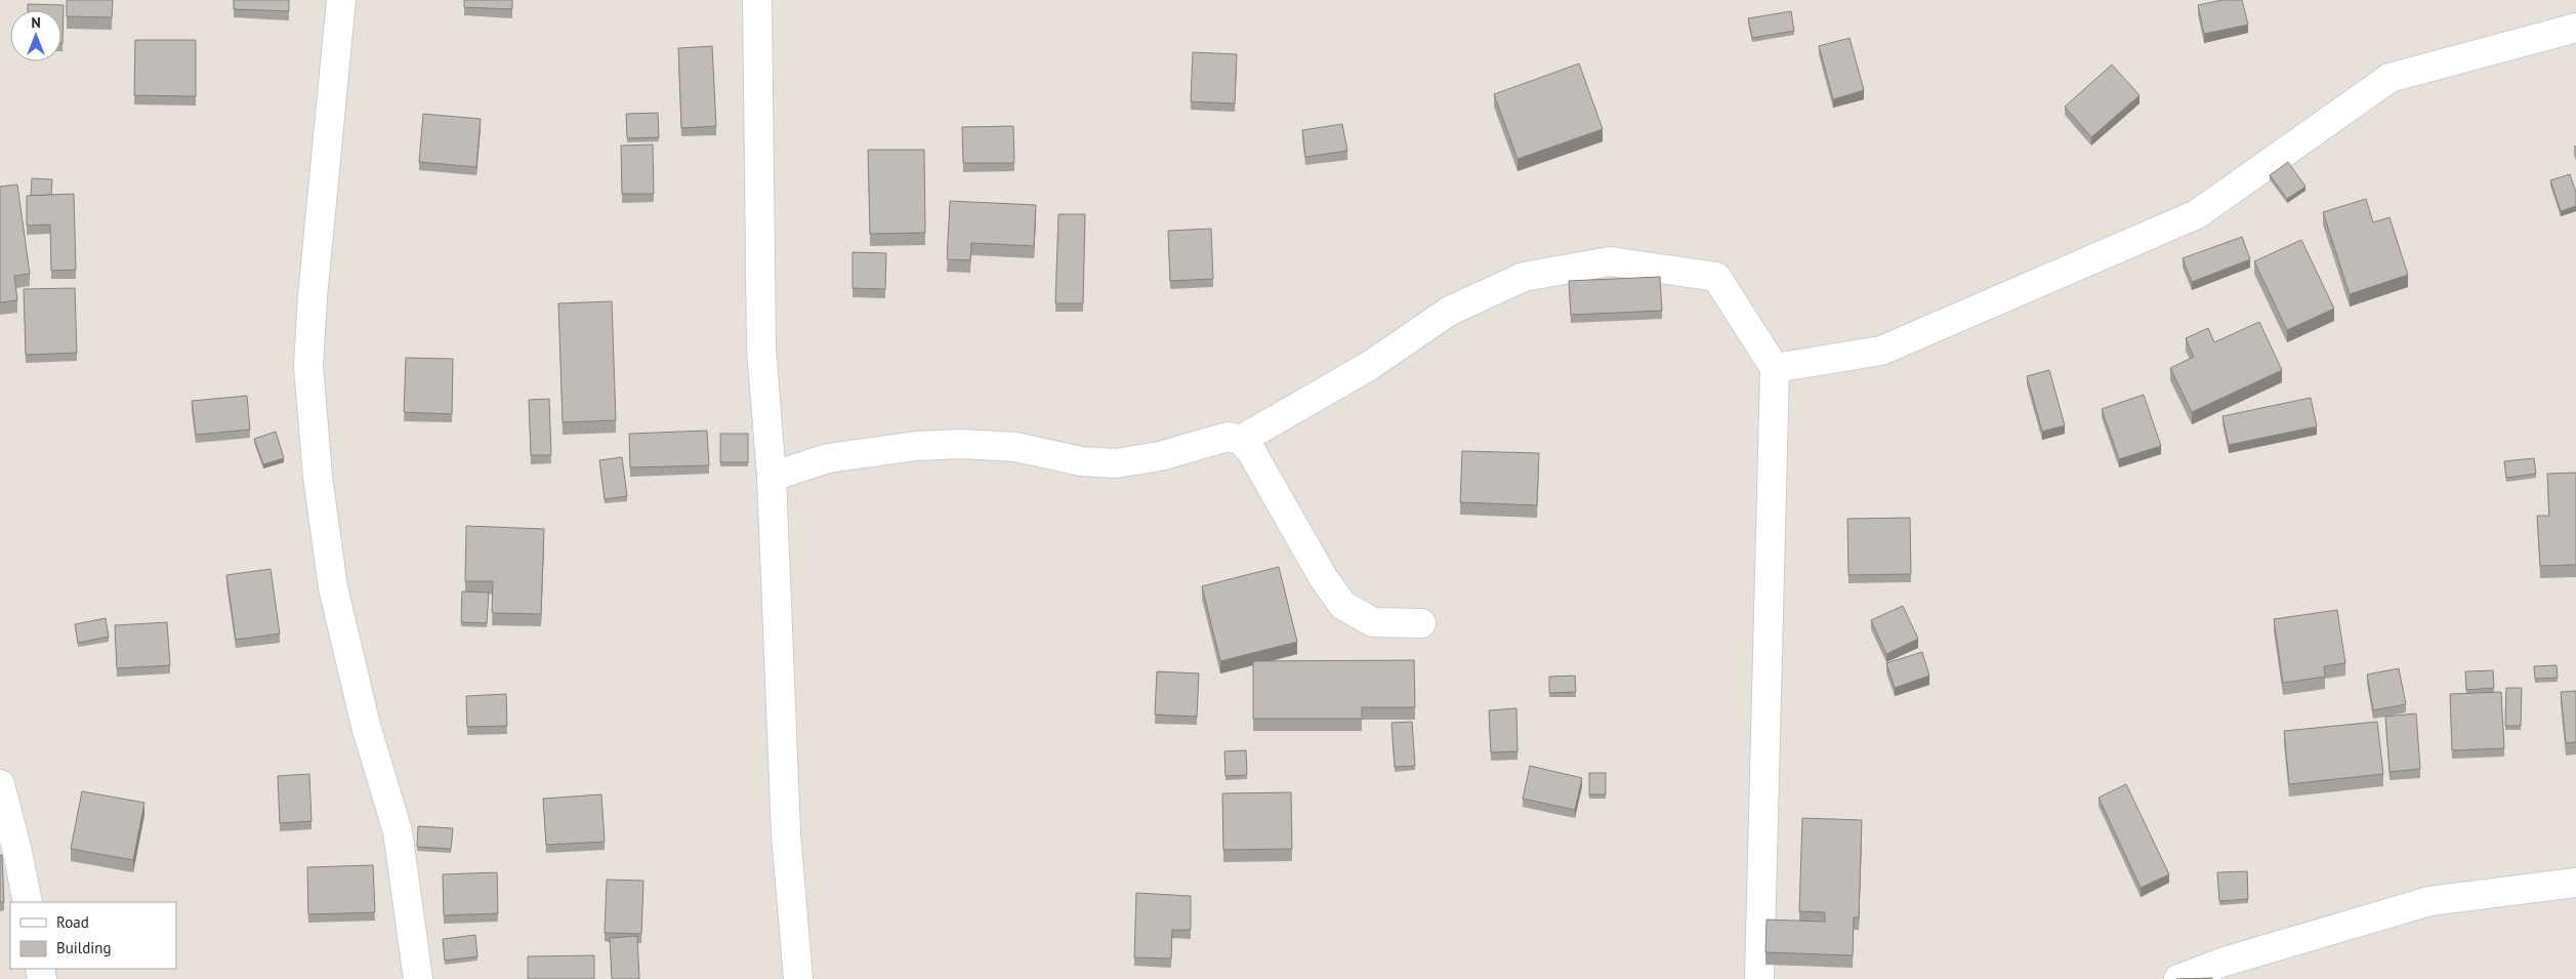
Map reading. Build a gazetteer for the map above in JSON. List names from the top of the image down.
{
  "legend": ["Road", "Building"],
  "north": "top"
}
